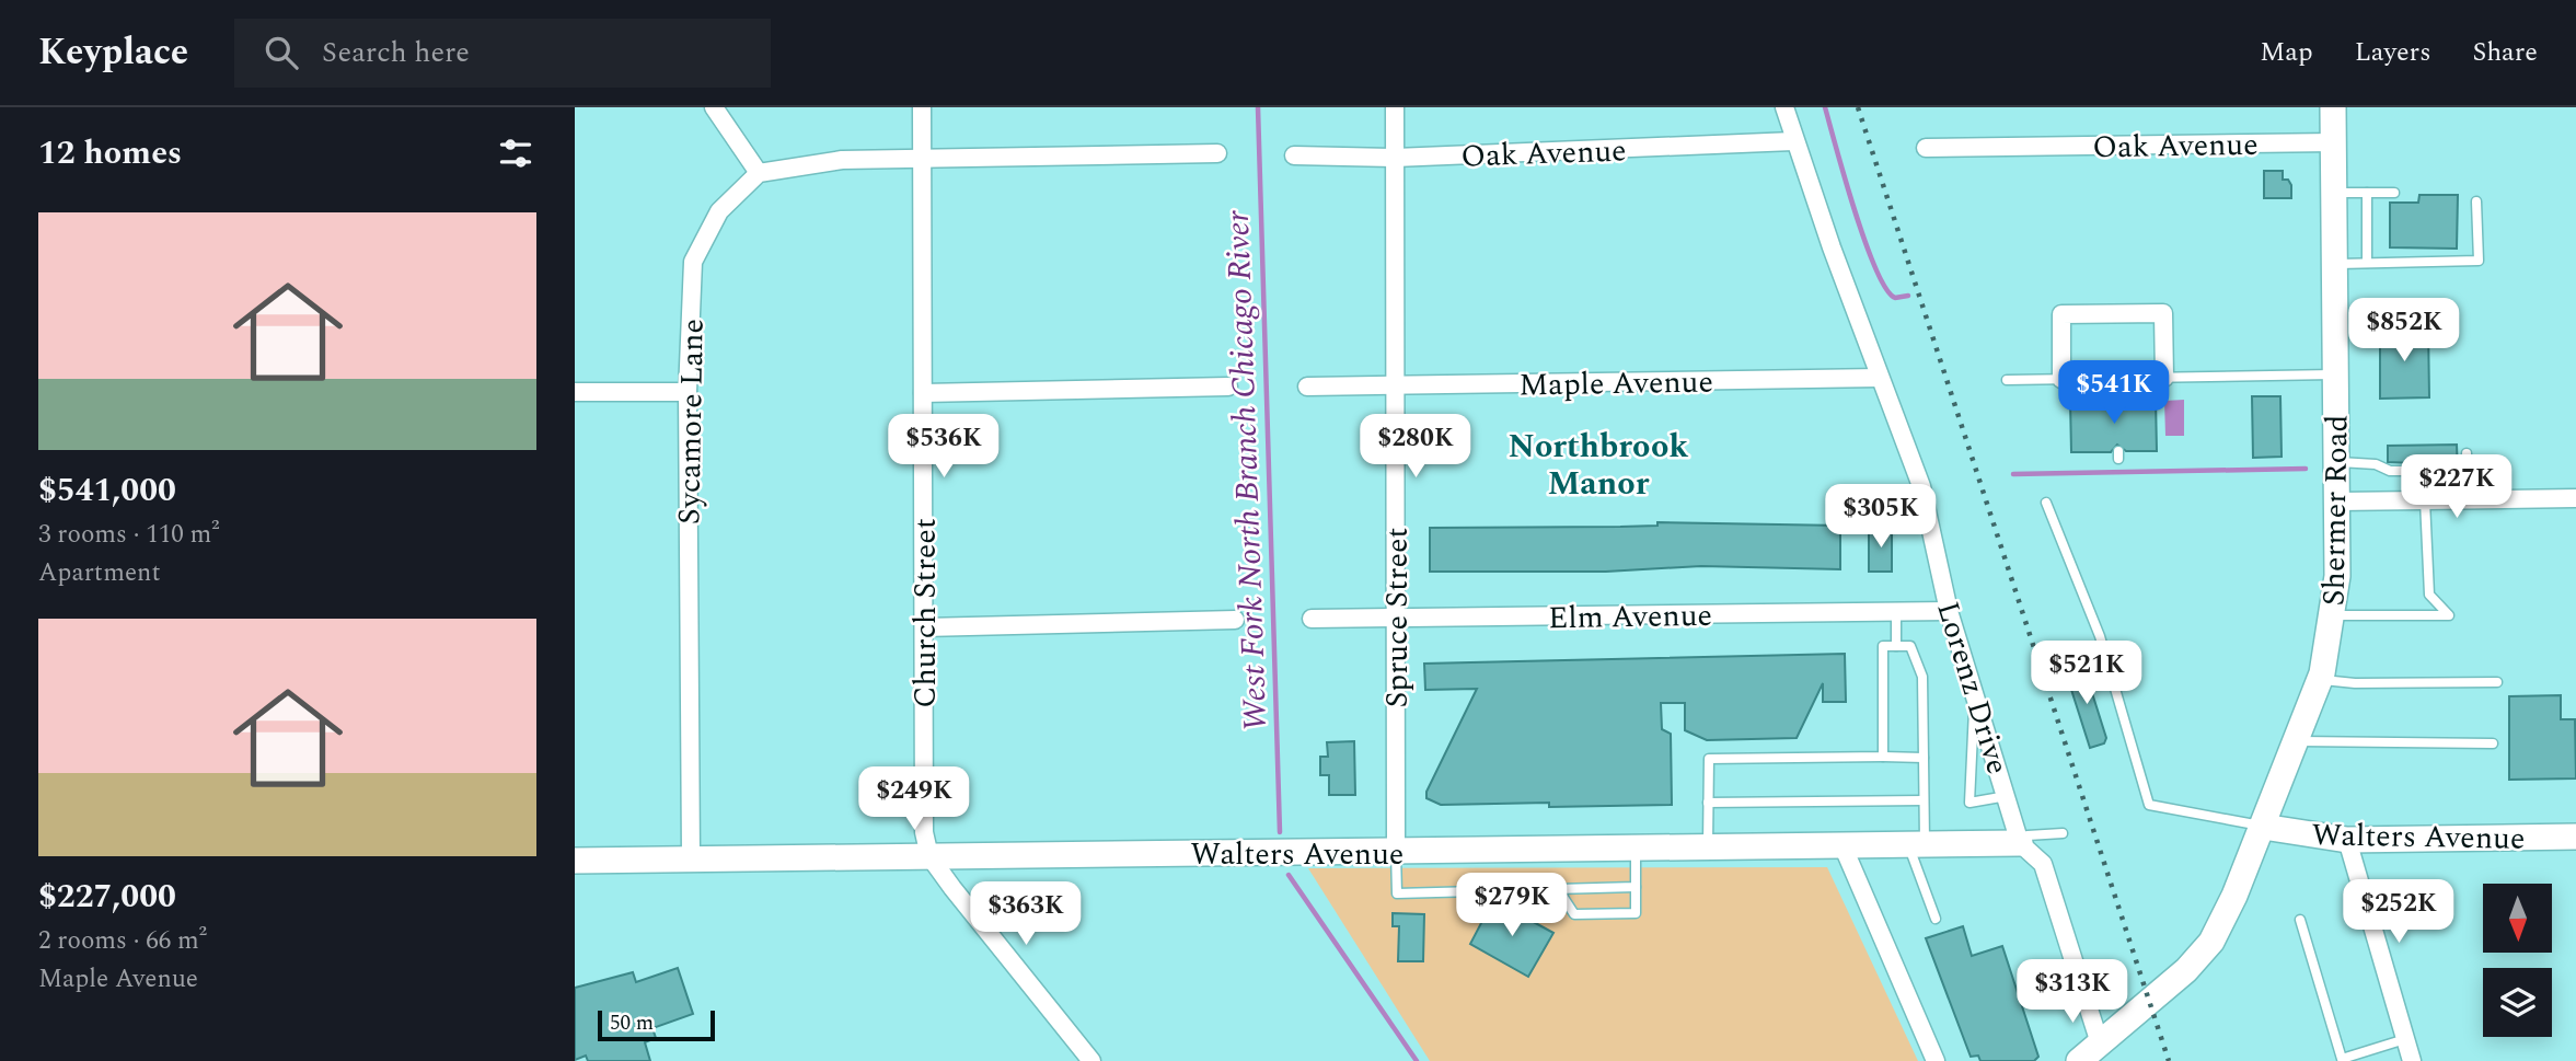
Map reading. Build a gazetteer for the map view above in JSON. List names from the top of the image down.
{
  "streets": {
    "street": [
      "Oak Avenue",
      "Maple Avenue",
      "Sycamore Lane",
      "Shermer Road",
      "Church Street",
      "Elm Avenue",
      "Spruce Street",
      "Lorenz Drive",
      "Walters Avenue"
    ]
  },
  "crossings": [
    ["Oak Avenue", "Shermer Road"],
    ["Oak Avenue", "Spruce Street"],
    ["Oak Avenue", "Lorenz Drive"],
    ["Maple Avenue", "Spruce Street"],
    ["Maple Avenue", "Lorenz Drive"],
    ["Sycamore Lane", "Walters Avenue"],
    ["Shermer Road", "Lorenz Drive"],
    ["Shermer Road", "Walters Avenue"],
    ["Church Street", "Walters Avenue"],
    ["Elm Avenue", "Spruce Street"],
    ["Elm Avenue", "Lorenz Drive"],
    ["Spruce Street", "Walters Avenue"],
    ["Lorenz Drive", "Walters Avenue"]
  ],
  "districts": ["Northbrook Manor"],
  "water": ["West Fork North Branch Chicago River"],
  "scale_bar": "50 m",
  "north": "bottom",
  "page": {
    "header": "Keyplace",
    "search": "Search here",
    "nav": ["Map", "Layers", "Share"],
    "heading": "12 homes",
    "list": [
      {
        "name": "$541,000",
        "note": "3 rooms · 110 m² · Apartment"
      },
      {
        "name": "$227,000",
        "note": "2 rooms · 66 m² · Maple Avenue"
      }
    ],
    "price": [
      "$852K",
      "$541K",
      "$536K",
      "$280K",
      "$227K",
      "$305K",
      "$521K",
      "$249K",
      "$279K",
      "$252K",
      "$363K",
      "$313K"
    ],
    "scale": "50 m"
  }
}
